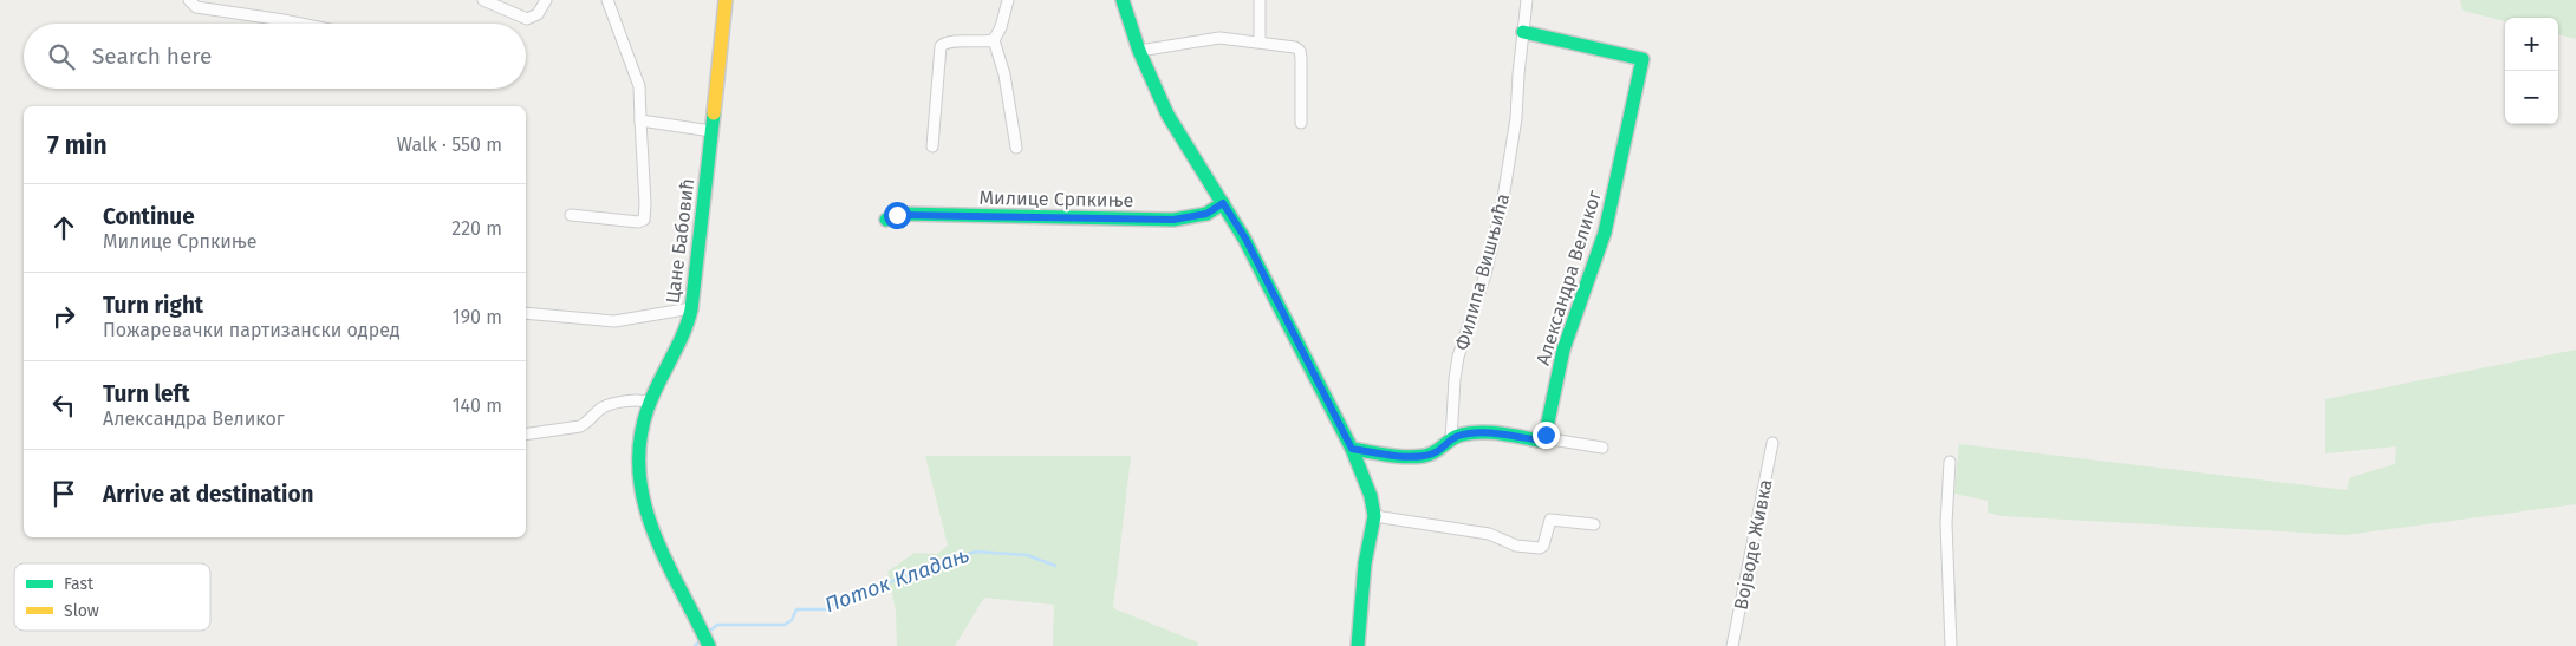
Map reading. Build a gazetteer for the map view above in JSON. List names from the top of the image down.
{
  "streets": {
    "street": [
      "Милице Српкиње",
      "Цане Бабовић",
      "Филипа Вишњића",
      "Александра Великог",
      "Војводе Живка"
    ]
  },
  "crossings": [
    ["Филипа Вишњића", "Александра Великог"]
  ],
  "water": ["Поток Кладањ"],
  "legend": ["Fast", "Slow"],
  "page": {
    "map_buttons": ["+", "−"],
    "search": "Search here",
    "heading": ["7 min", "Walk · 550 m"],
    "list": [
      ["Continue", "Милице Српкиње", "220 m"],
      ["Turn right", "Пожаревачки партизански одред", "190 m"],
      ["Turn left", "Александра Великог", "140 m"],
      "Arrive at destination"
    ]
  }
}
